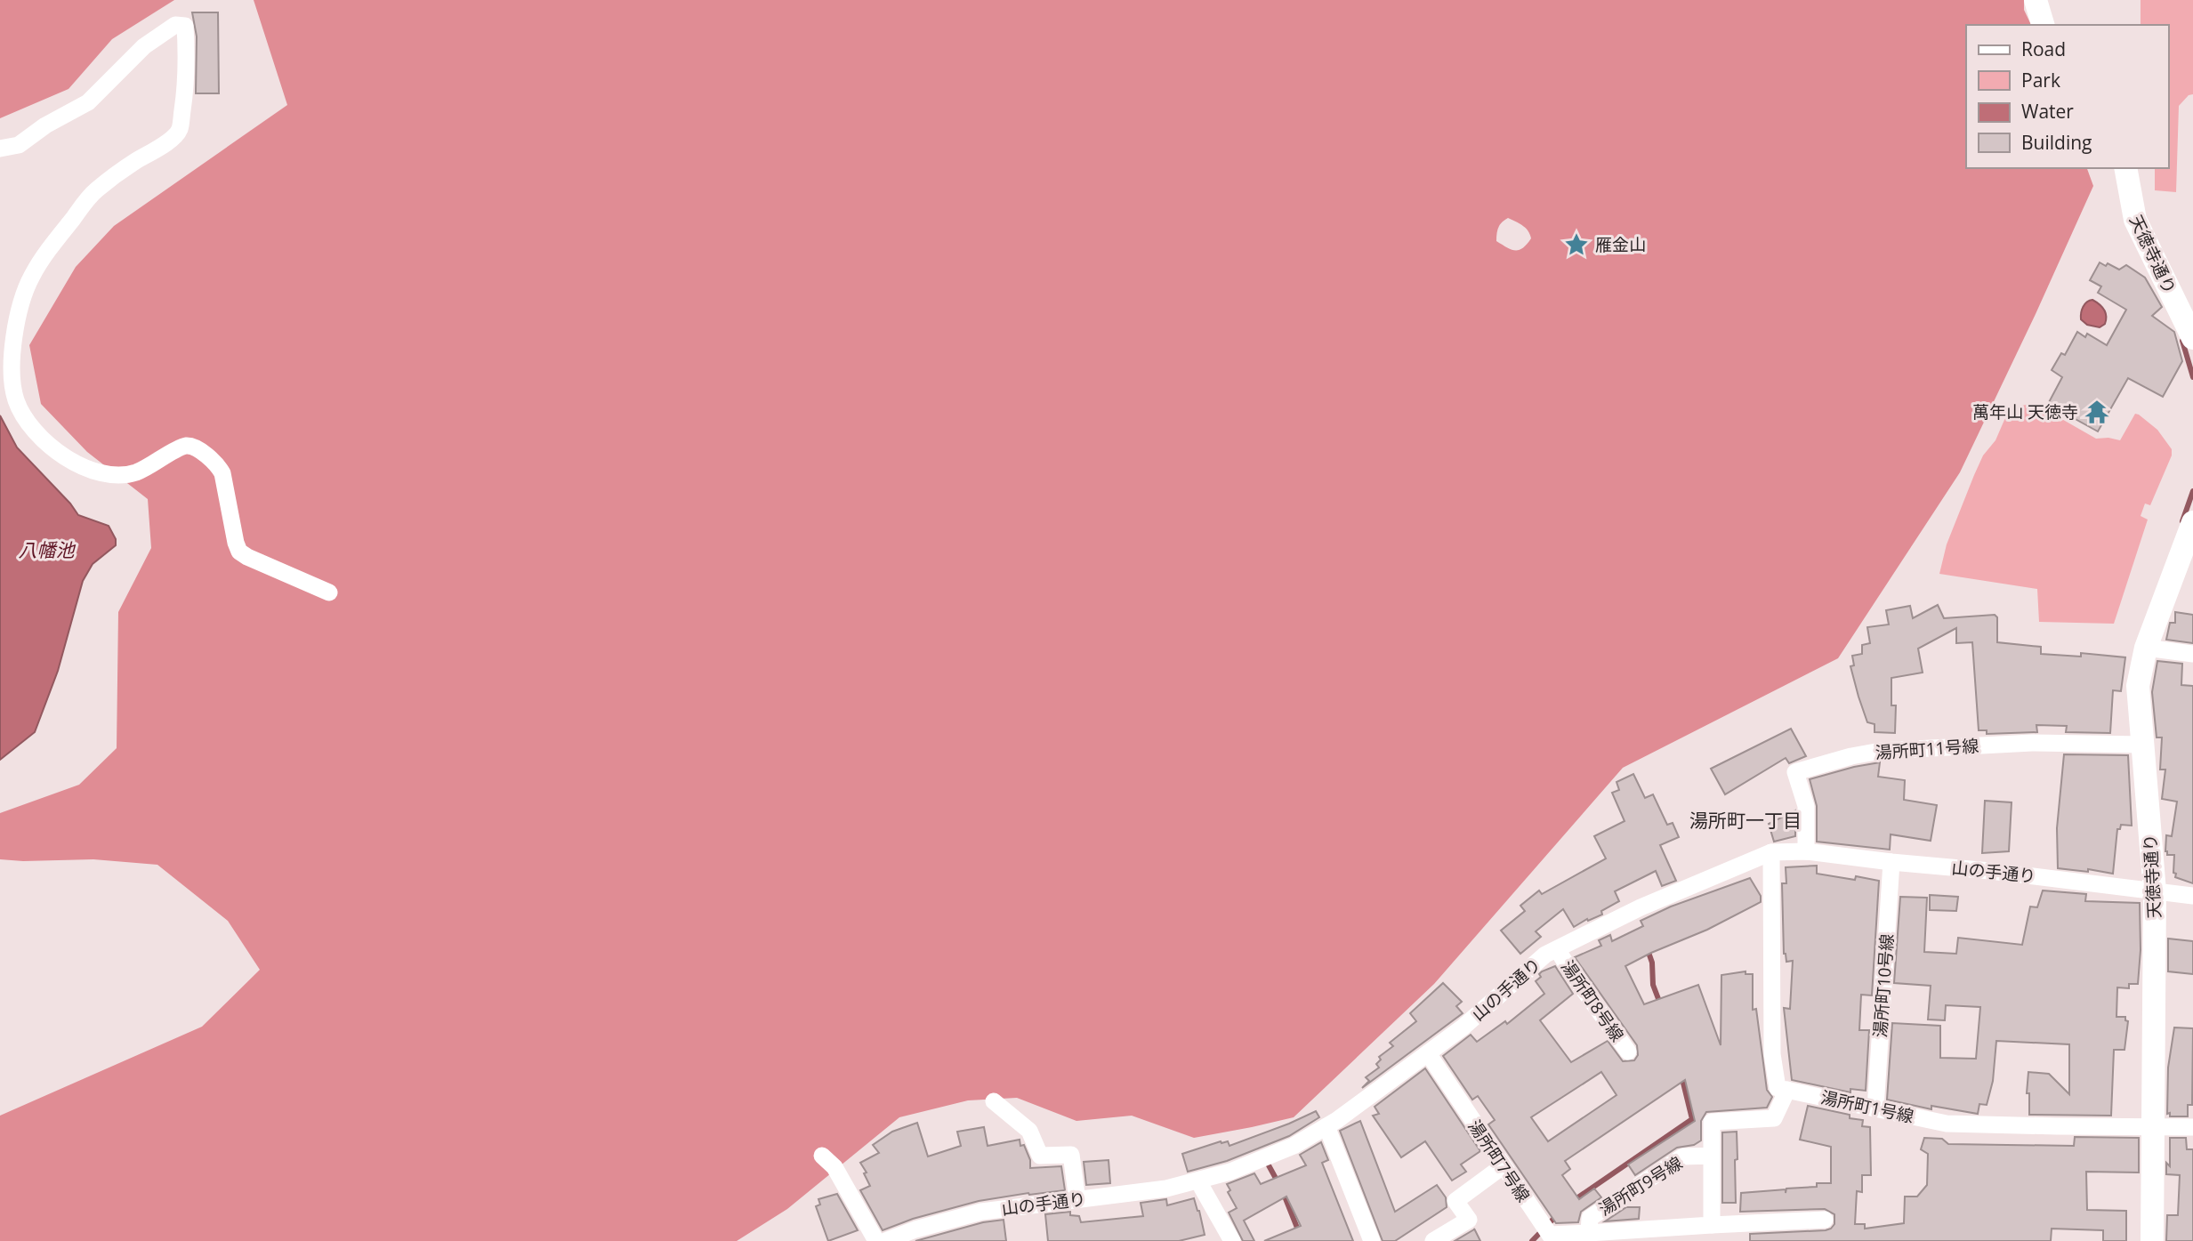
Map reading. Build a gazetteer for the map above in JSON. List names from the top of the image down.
{
  "streets": {
    "street": [
      "天徳寺通り",
      "湯所町11号線",
      "山の手通り",
      "湯所町10号線",
      "湯所町8号線",
      "湯所町1号線",
      "湯所町7号線",
      "湯所町9号線"
    ]
  },
  "crossings": [
    ["天徳寺通り", "湯所町11号線"],
    ["天徳寺通り", "山の手通り"],
    ["天徳寺通り", "湯所町1号線"],
    ["湯所町11号線", "山の手通り"],
    ["山の手通り", "湯所町10号線"],
    ["山の手通り", "湯所町8号線"],
    ["山の手通り", "湯所町7号線"],
    ["湯所町10号線", "湯所町1号線"],
    ["湯所町1号線", "湯所町9号線"],
    ["湯所町7号線", "湯所町9号線"]
  ],
  "districts": ["湯所町一丁目"],
  "water": ["八幡池"],
  "places": {
    "place": ["雁金山"],
    "temple": ["萬年山 天徳寺"]
  },
  "legend": [
    "Road",
    "Park",
    "Water",
    "Building"
  ]
}
